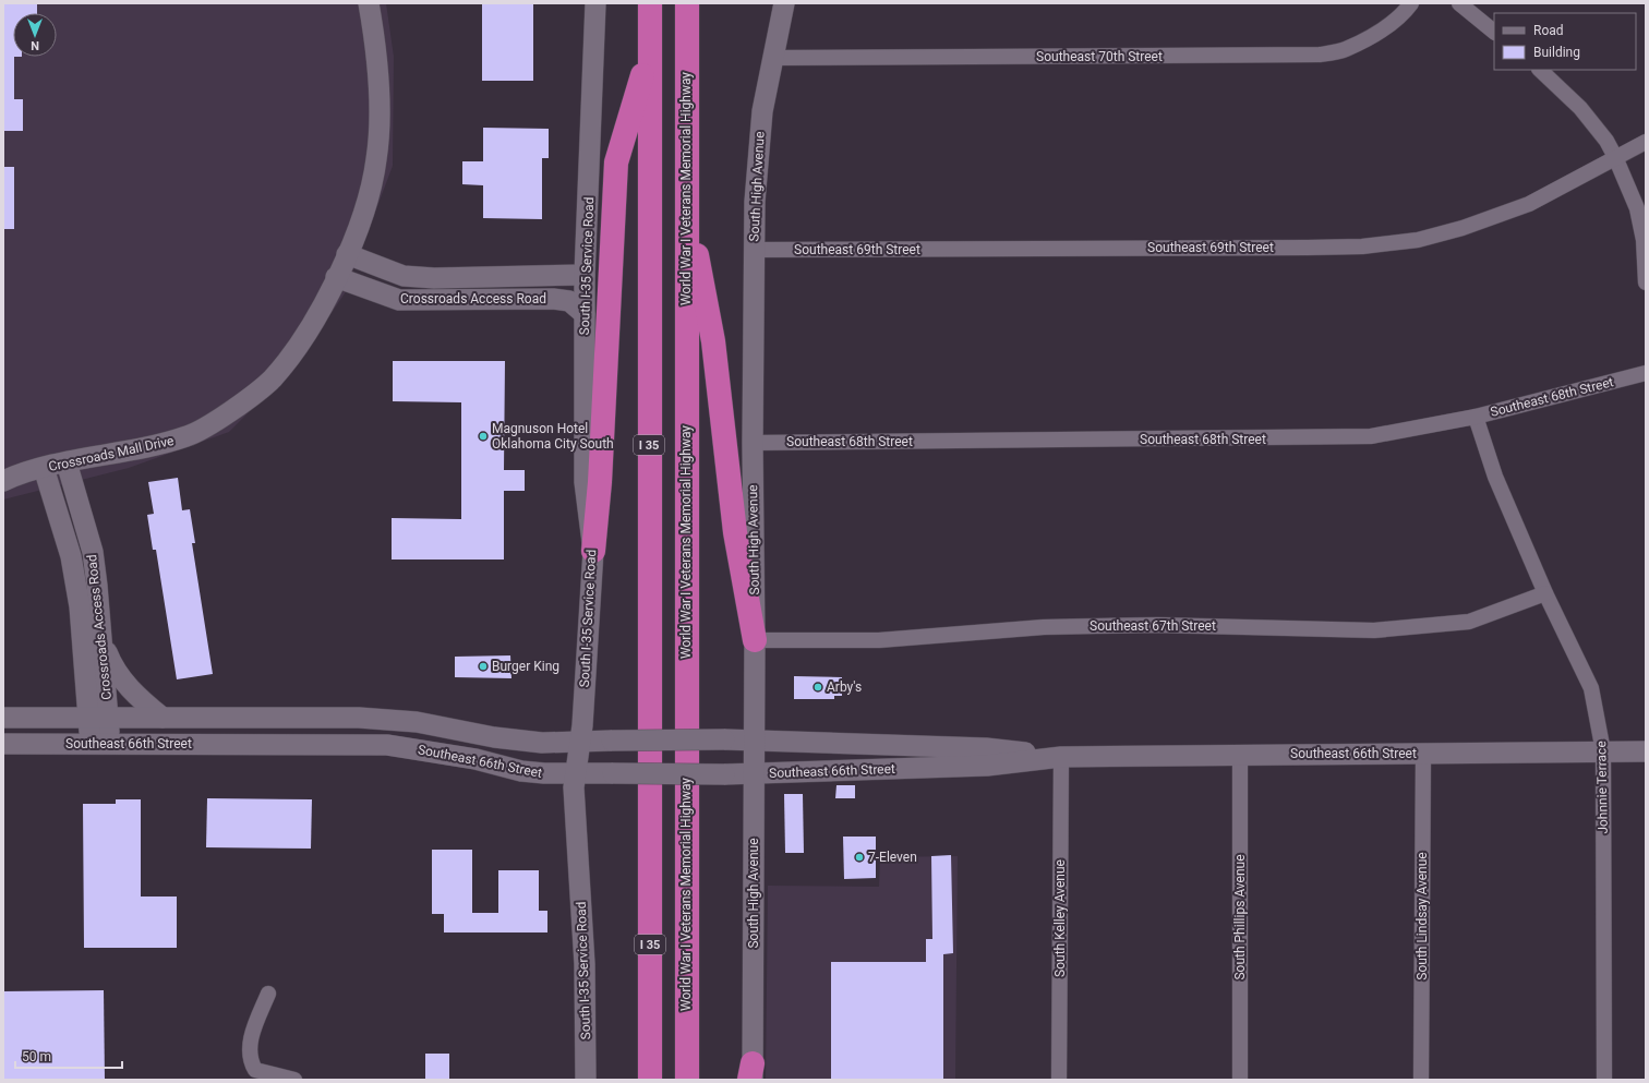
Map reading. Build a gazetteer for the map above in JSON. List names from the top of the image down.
{
  "streets": {
    "highway": ["World War I Veterans Memorial Highway", "I 35"],
    "street": [
      "Southeast 70th Street",
      "South High Avenue",
      "Southeast 69th Street",
      "South I-35 Service Road",
      "Crossroads Access Road",
      "Southeast 68th Street",
      "Crossroads Mall Drive",
      "Southeast 67th Street",
      "Southeast 66th Street",
      "Johnnie Terrace",
      "South Lindsay Avenue",
      "South Phillips Avenue",
      "South Kelley Avenue"
    ]
  },
  "crossings": [
    ["Southeast 70th Street", "South High Avenue"],
    ["South High Avenue", "Southeast 69th Street"],
    ["South High Avenue", "Southeast 68th Street"],
    ["South High Avenue", "Southeast 67th Street"],
    ["South High Avenue", "Southeast 66th Street"],
    ["South I-35 Service Road", "Crossroads Access Road"],
    ["South I-35 Service Road", "Southeast 66th Street"],
    ["Crossroads Access Road", "Crossroads Mall Drive"],
    ["Crossroads Access Road", "Southeast 66th Street"],
    ["Southeast 68th Street", "Johnnie Terrace"],
    ["Southeast 67th Street", "Johnnie Terrace"],
    ["Southeast 66th Street", "Johnnie Terrace"],
    ["Southeast 66th Street", "South Lindsay Avenue"],
    ["Southeast 66th Street", "South Phillips Avenue"],
    ["Southeast 66th Street", "South Kelley Avenue"]
  ],
  "places": [
    "Magnuson Hotel Oklahoma City South",
    "Burger King",
    "Arby's",
    "7-Eleven"
  ],
  "legend": ["Road", "Building"],
  "scale_bar": "50 m",
  "north": "bottom"
}
